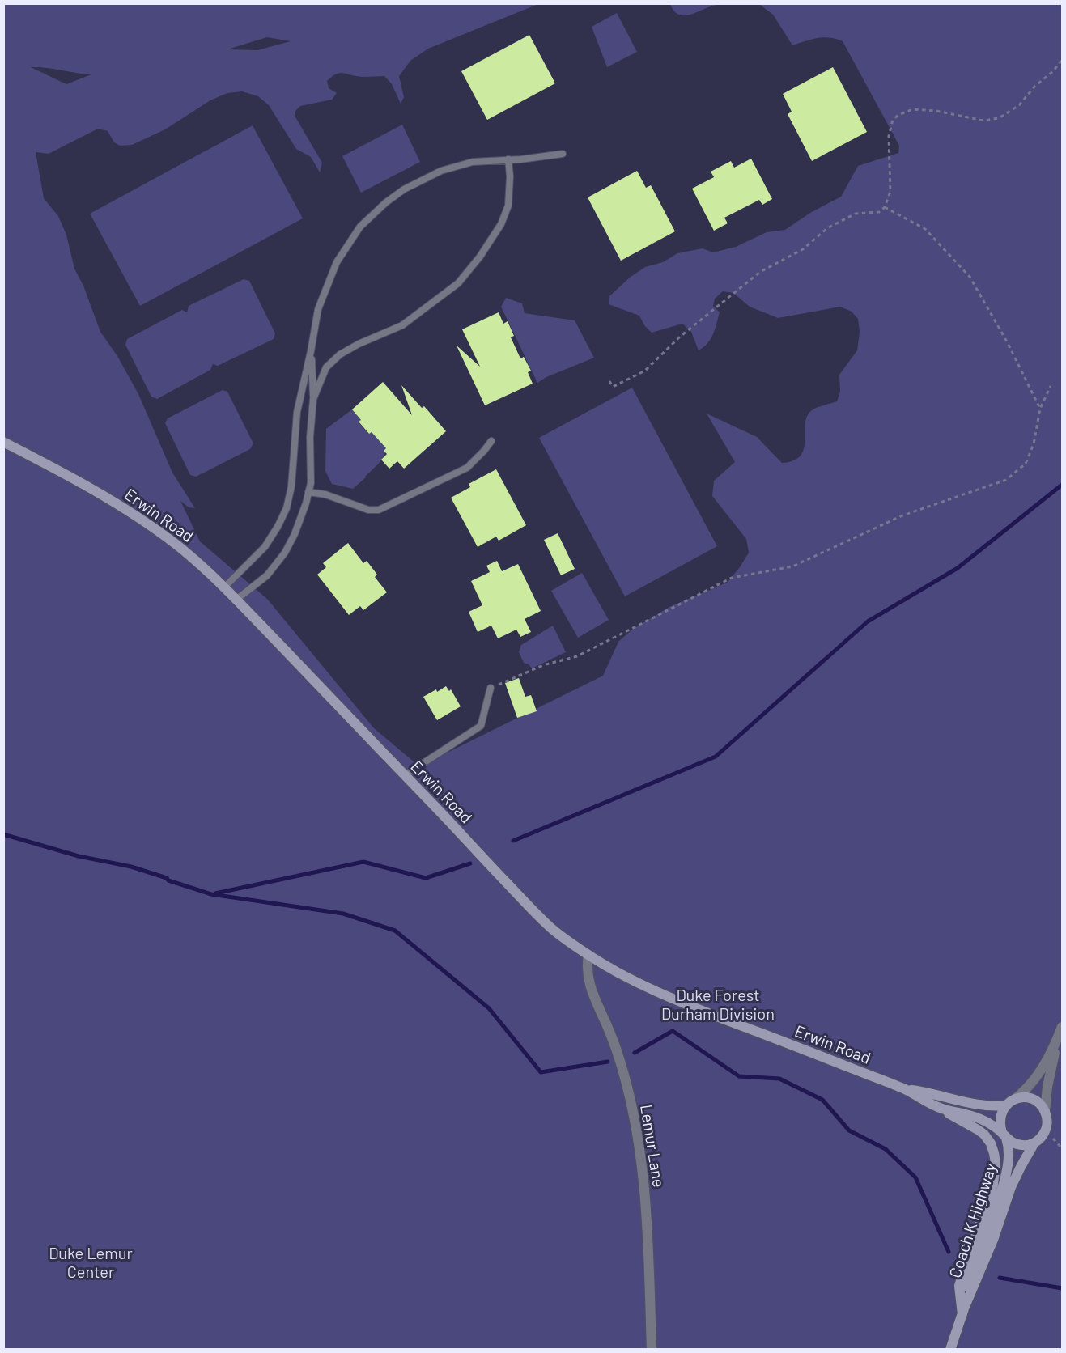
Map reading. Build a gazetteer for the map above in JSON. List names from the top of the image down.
{
  "streets": {
    "main road": ["Erwin Road", "Coach K Highway"],
    "street": ["Lemur Lane"]
  },
  "crossings": [
    ["Erwin Road", "Lemur Lane"],
    ["Erwin Road", "Coach K Highway"]
  ],
  "parks": ["Duke Forest Durham Division", "Duke Lemur Center"]
}
